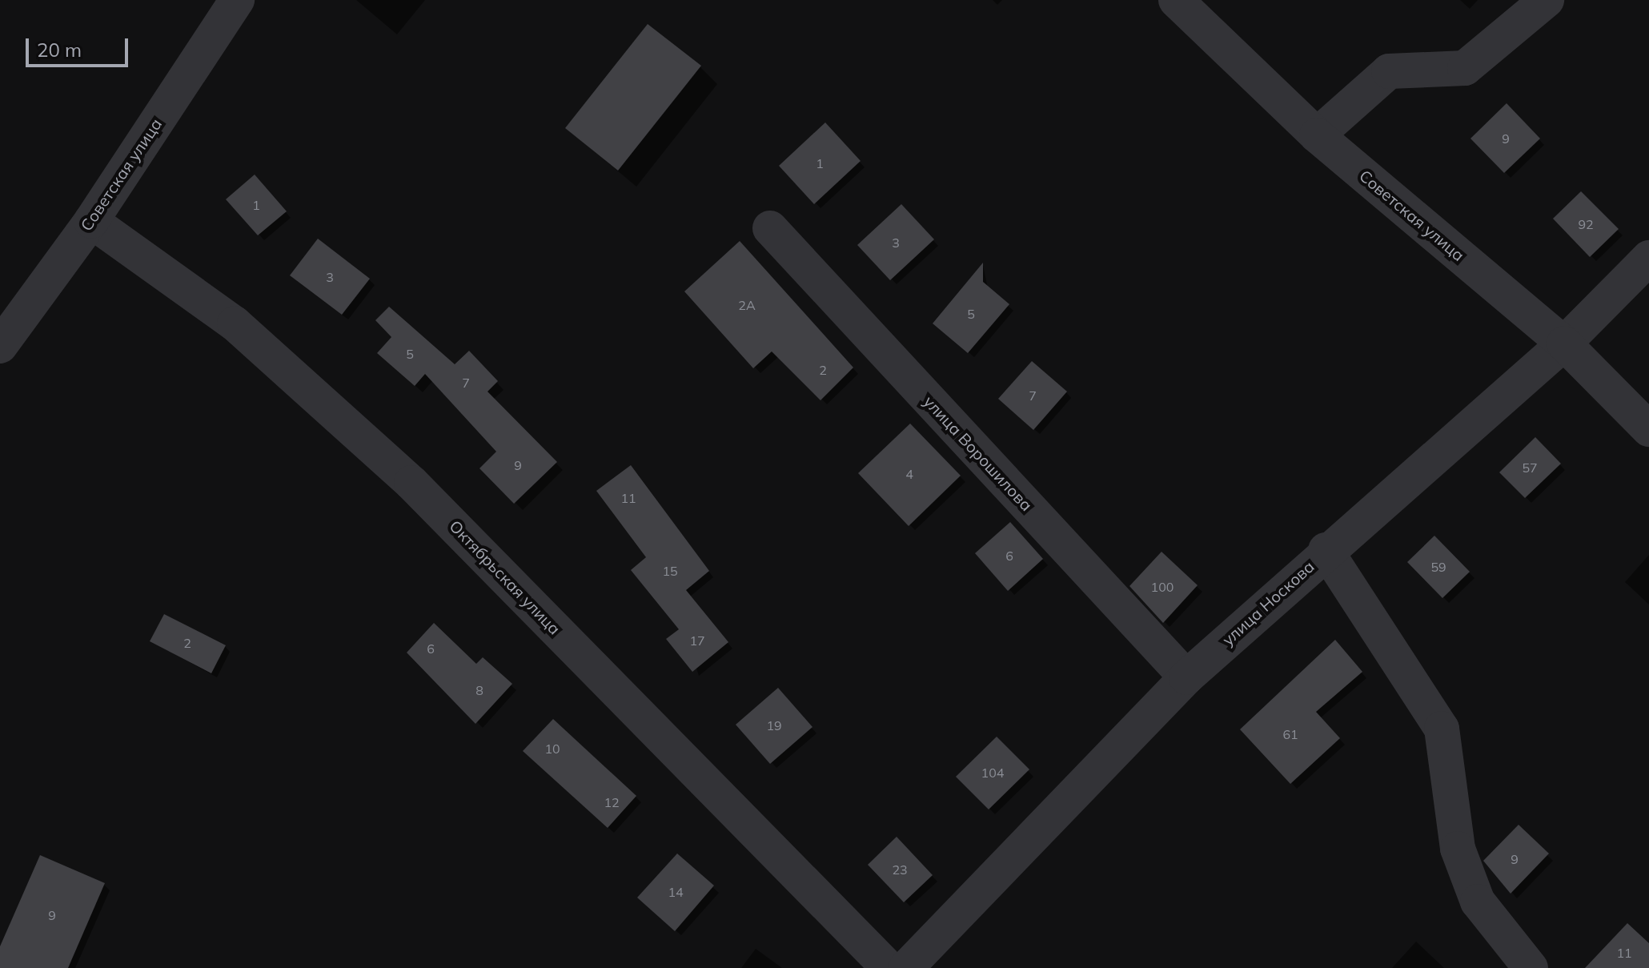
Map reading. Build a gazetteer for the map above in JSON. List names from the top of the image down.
{
  "streets": {
    "street": [
      "Советская улица",
      "улица Ворошилова",
      "Октябрьская улица",
      "улица Носкова"
    ]
  },
  "crossings": [
    ["Советская улица", "Октябрьская улица"],
    ["Советская улица", "улица Носкова"],
    ["улица Ворошилова", "улица Носкова"]
  ],
  "house_numbers": [
    "9",
    "1",
    "1",
    "92",
    "3",
    "3",
    "2А",
    "5",
    "5",
    "2",
    "7",
    "7",
    "9",
    "57",
    "4",
    "11",
    "6",
    "59",
    "15",
    "100",
    "17",
    "2",
    "6",
    "8",
    "19",
    "61",
    "10",
    "104",
    "12",
    "9",
    "23",
    "14",
    "9",
    "11"
  ],
  "scale_bar": "20 m"
}
